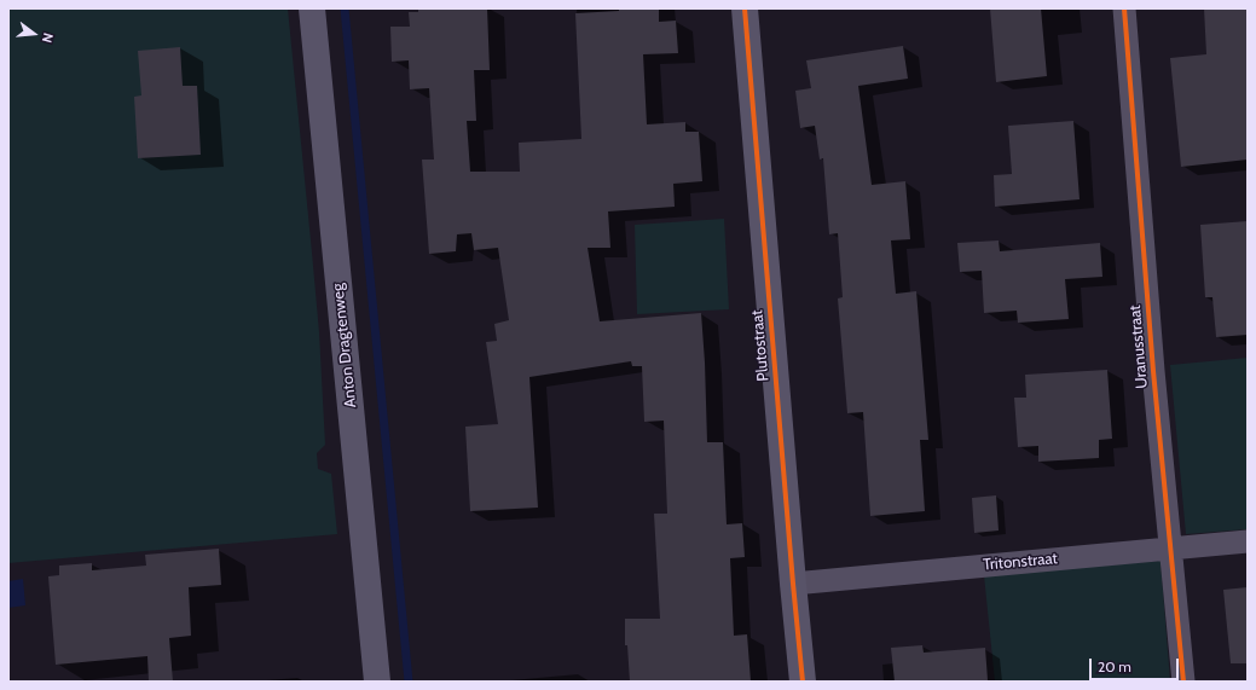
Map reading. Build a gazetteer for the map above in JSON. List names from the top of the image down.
{
  "streets": {
    "street": [
      "Anton Dragtenweg",
      "Plutostraat",
      "Uranusstraat",
      "Tritonstraat"
    ]
  },
  "crossings": [
    ["Plutostraat", "Tritonstraat"],
    ["Uranusstraat", "Tritonstraat"]
  ],
  "scale_bar": "20 m",
  "north": "right"
}
